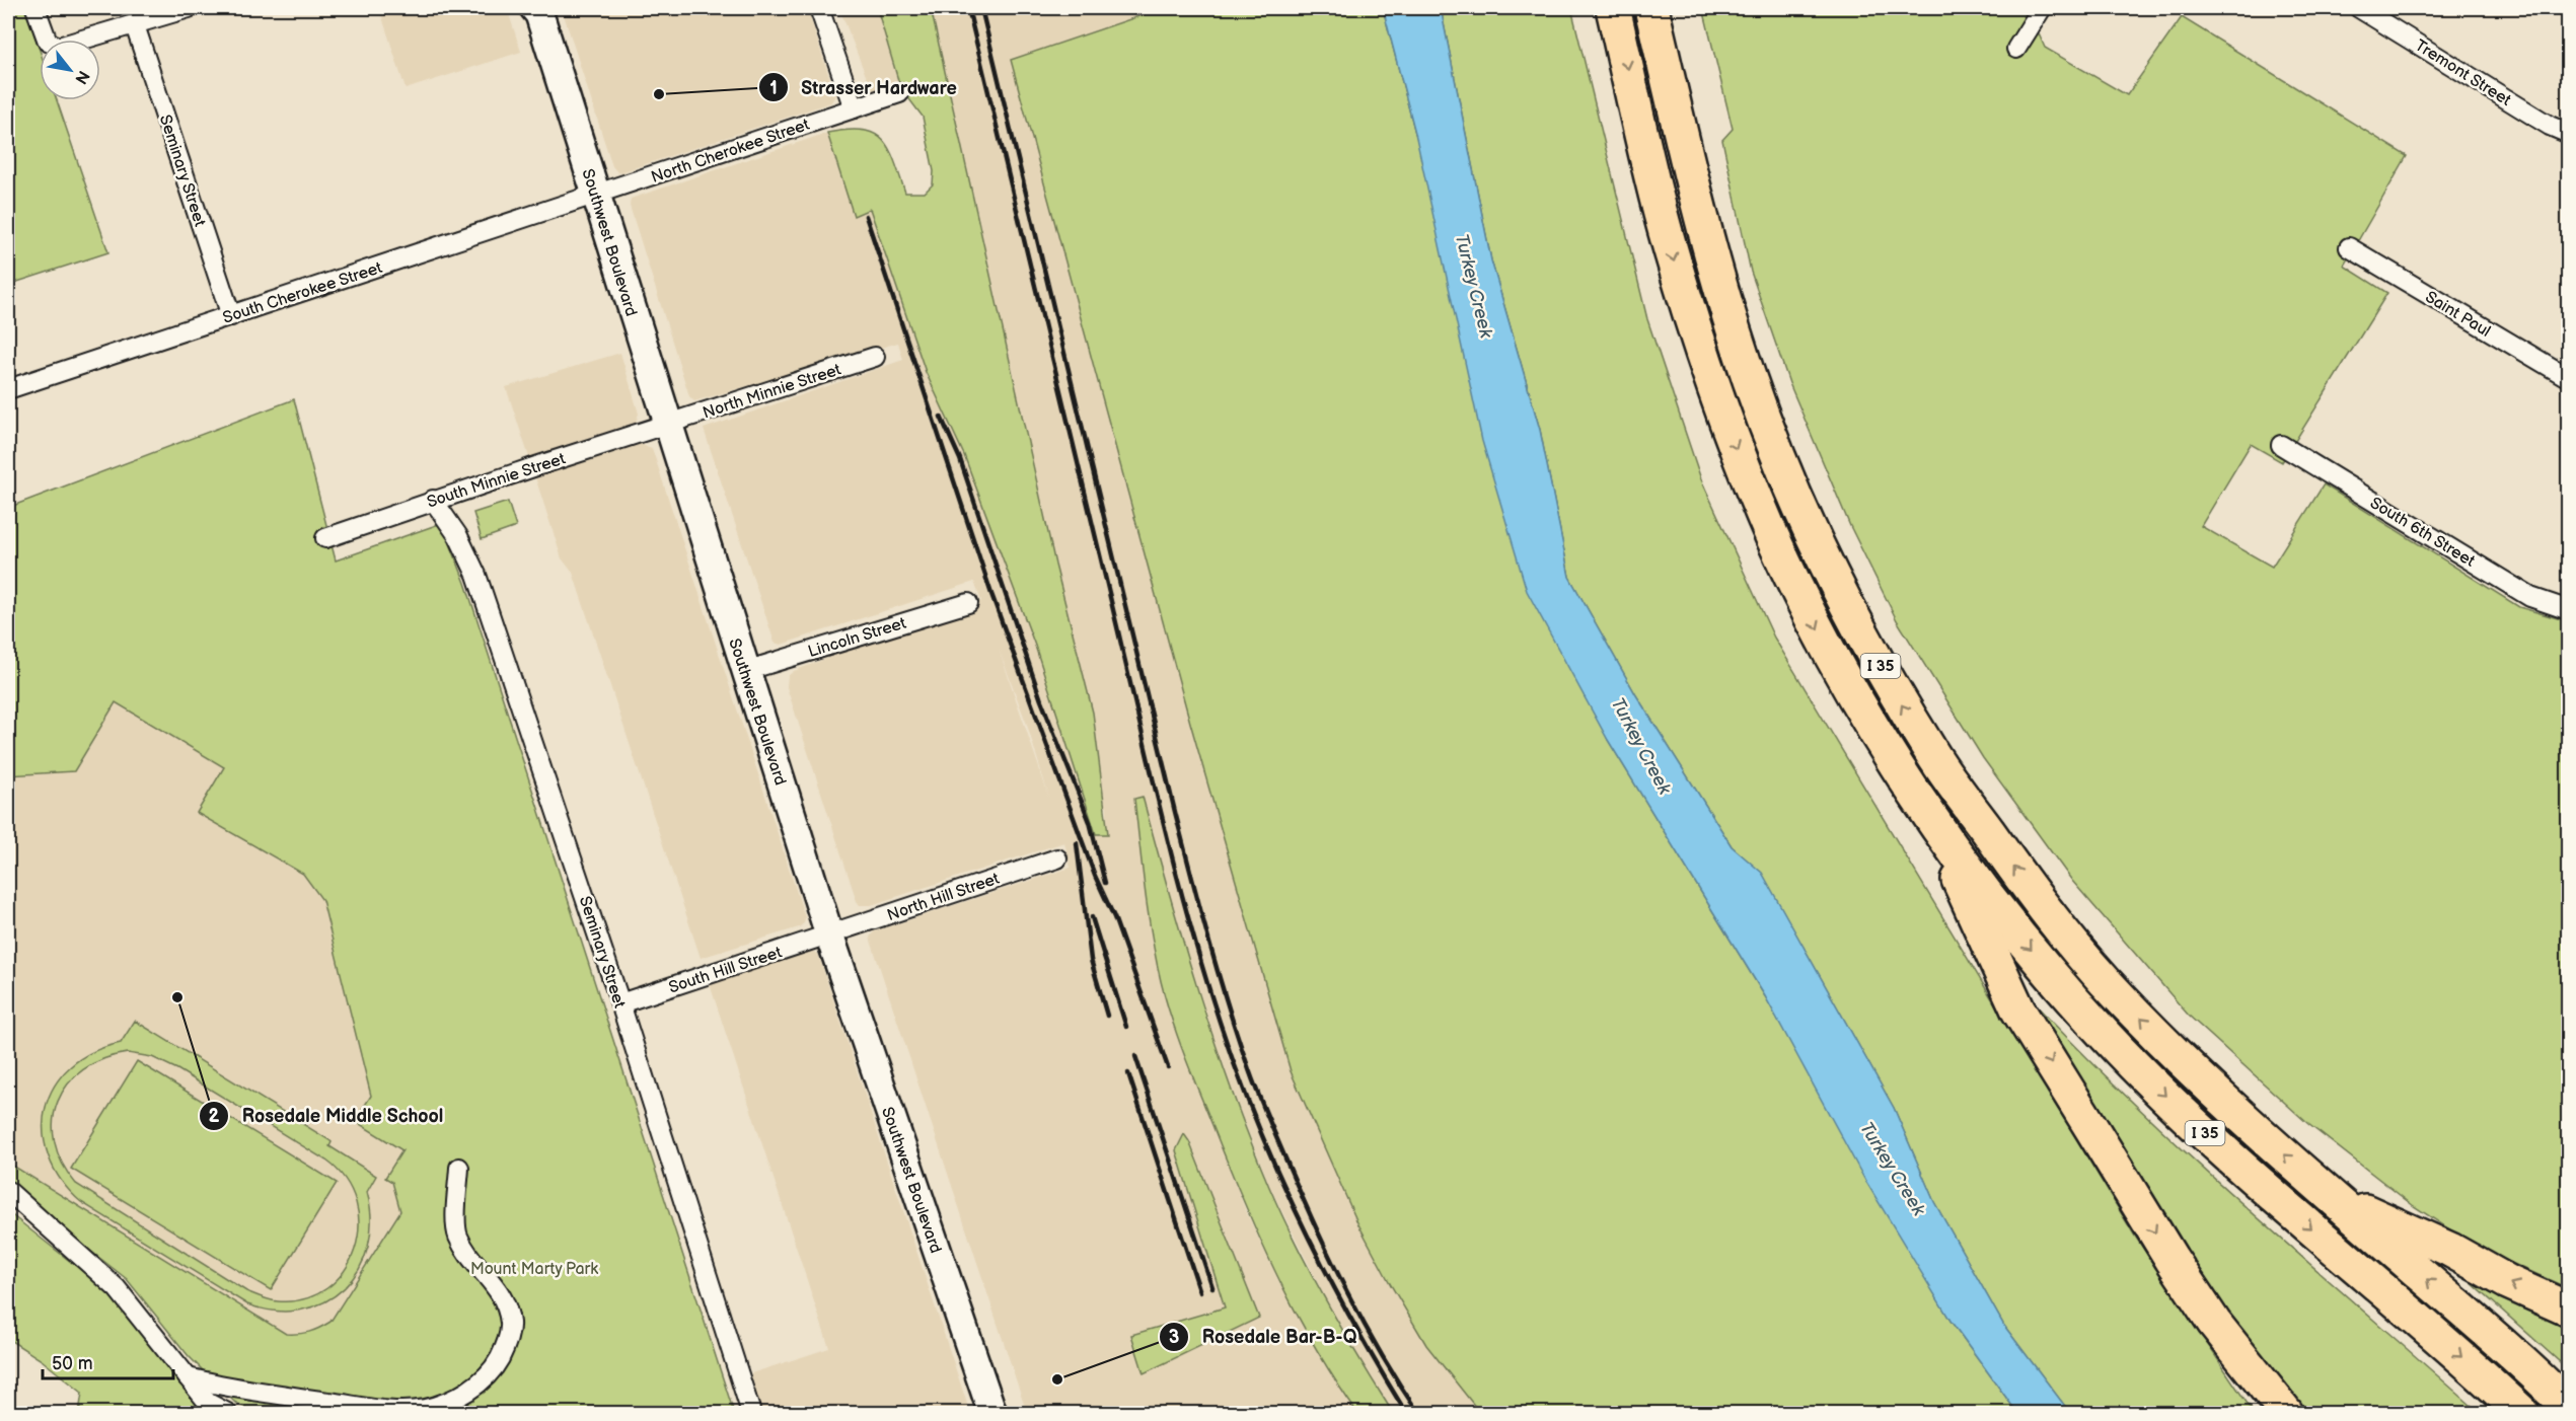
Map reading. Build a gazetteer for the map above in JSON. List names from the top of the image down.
{
  "streets": {
    "highway": ["I 35"],
    "main road": ["Southwest Boulevard"],
    "street": [
      "Tremont Street",
      "North Cherokee Street",
      "Seminary Street",
      "South Cherokee Street",
      "Saint Paul",
      "North Minnie Street",
      "South Minnie Street",
      "South 6th Street",
      "Lincoln Street",
      "North Hill Street",
      "South Hill Street"
    ]
  },
  "crossings": [
    ["North Cherokee Street", "Southwest Boulevard"],
    ["North Cherokee Street", "South Cherokee Street"],
    ["Seminary Street", "South Cherokee Street"],
    ["Seminary Street", "South Minnie Street"],
    ["Seminary Street", "South Hill Street"],
    ["Southwest Boulevard", "South Cherokee Street"],
    ["Southwest Boulevard", "North Minnie Street"],
    ["Southwest Boulevard", "South Minnie Street"],
    ["Southwest Boulevard", "Lincoln Street"],
    ["Southwest Boulevard", "North Hill Street"],
    ["Southwest Boulevard", "South Hill Street"],
    ["North Minnie Street", "South Minnie Street"],
    ["North Hill Street", "South Hill Street"]
  ],
  "water": ["Turkey Creek"],
  "parks": ["Mount Marty Park"],
  "places": ["Strasser Hardware", "Rosedale Middle School", "Rosedale Bar-B-Q"],
  "scale_bar": "50 m",
  "north": "bottom right"
}
